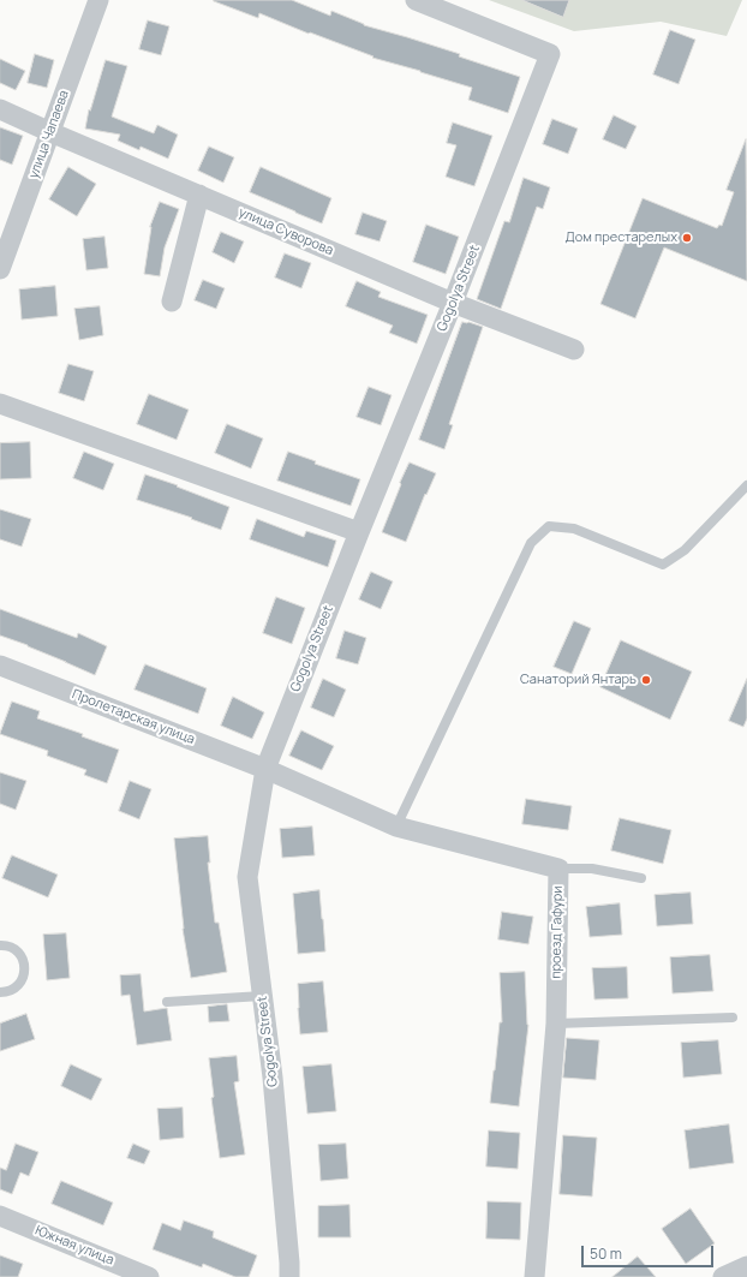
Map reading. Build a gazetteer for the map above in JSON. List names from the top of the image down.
{
  "streets": {
    "street": [
      "улица Чапаева",
      "улица Суворова",
      "Gogolya Street",
      "Пролетарская улица",
      "проезд Гафури",
      "Южная улица"
    ]
  },
  "crossings": [
    ["улица Чапаева", "улица Суворова"],
    ["улица Суворова", "Gogolya Street"],
    ["Gogolya Street", "Пролетарская улица"],
    ["Gogolya Street", "проезд Гафури"],
    ["Пролетарская улица", "проезд Гафури"]
  ],
  "places": ["Дом престарелых", "Санаторий Янтарь"],
  "scale_bar": "50 m"
}
